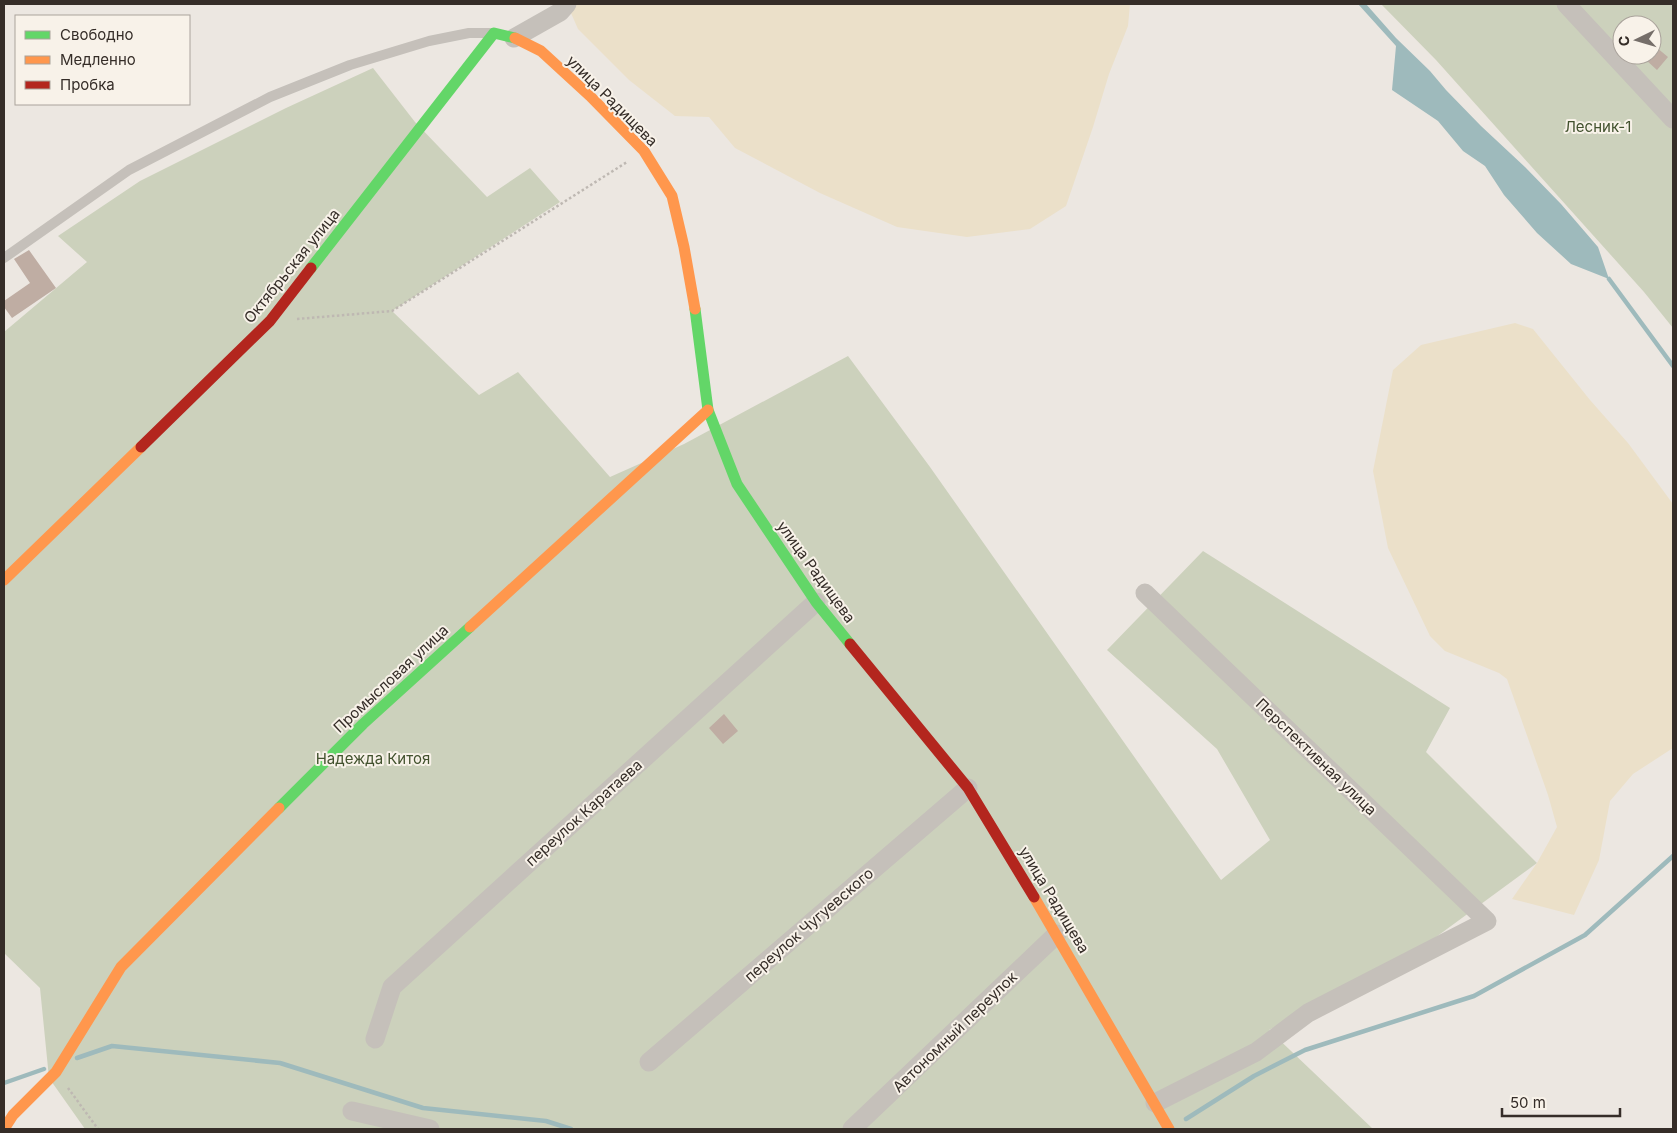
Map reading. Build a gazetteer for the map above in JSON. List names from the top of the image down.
{
  "streets": {
    "street": [
      "улица Радищева",
      "Октябрьская улица",
      "Промысловая улица",
      "Перспективная улица",
      "переулок Каратаева",
      "переулок Чугуевского",
      "Автономный переулок"
    ]
  },
  "crossings": [
    ["улица Радищева", "Октябрьская улица"],
    ["улица Радищева", "Промысловая улица"],
    ["улица Радищева", "Перспективная улица"],
    ["улица Радищева", "переулок Каратаева"],
    ["улица Радищева", "переулок Чугуевского"],
    ["улица Радищева", "Автономный переулок"]
  ],
  "parks": ["Лесник-1", "Надежда Китоя"],
  "legend": ["Свободно", "Медленно", "Пробка"],
  "scale_bar": "50 m",
  "north": "left"
}
